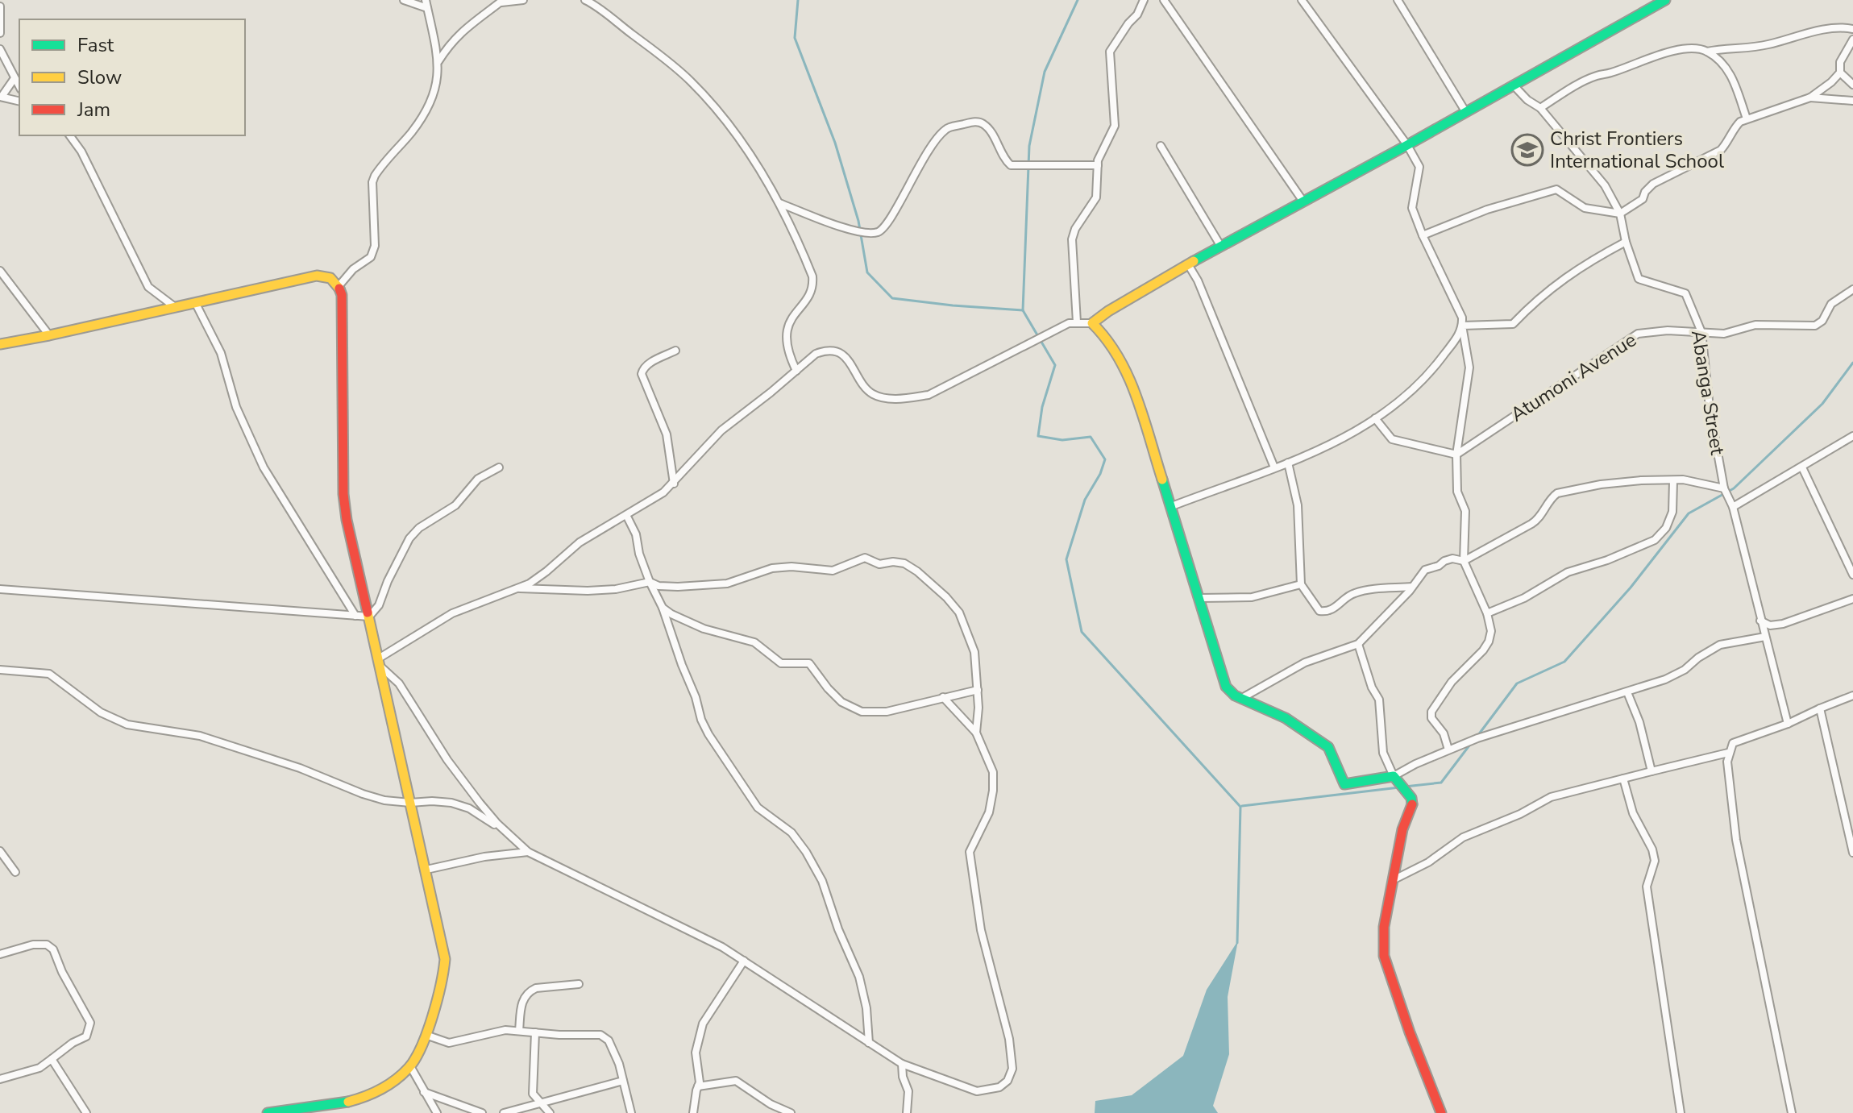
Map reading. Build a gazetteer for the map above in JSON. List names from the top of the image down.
{
  "streets": {
    "street": ["Atumoni Avenue", "Abanga Street"]
  },
  "crossings": [
    ["Atumoni Avenue", "Abanga Street"]
  ],
  "places": {
    "school or university": ["Christ Frontiers International School"]
  },
  "legend": ["Fast", "Slow", "Jam"]
}
